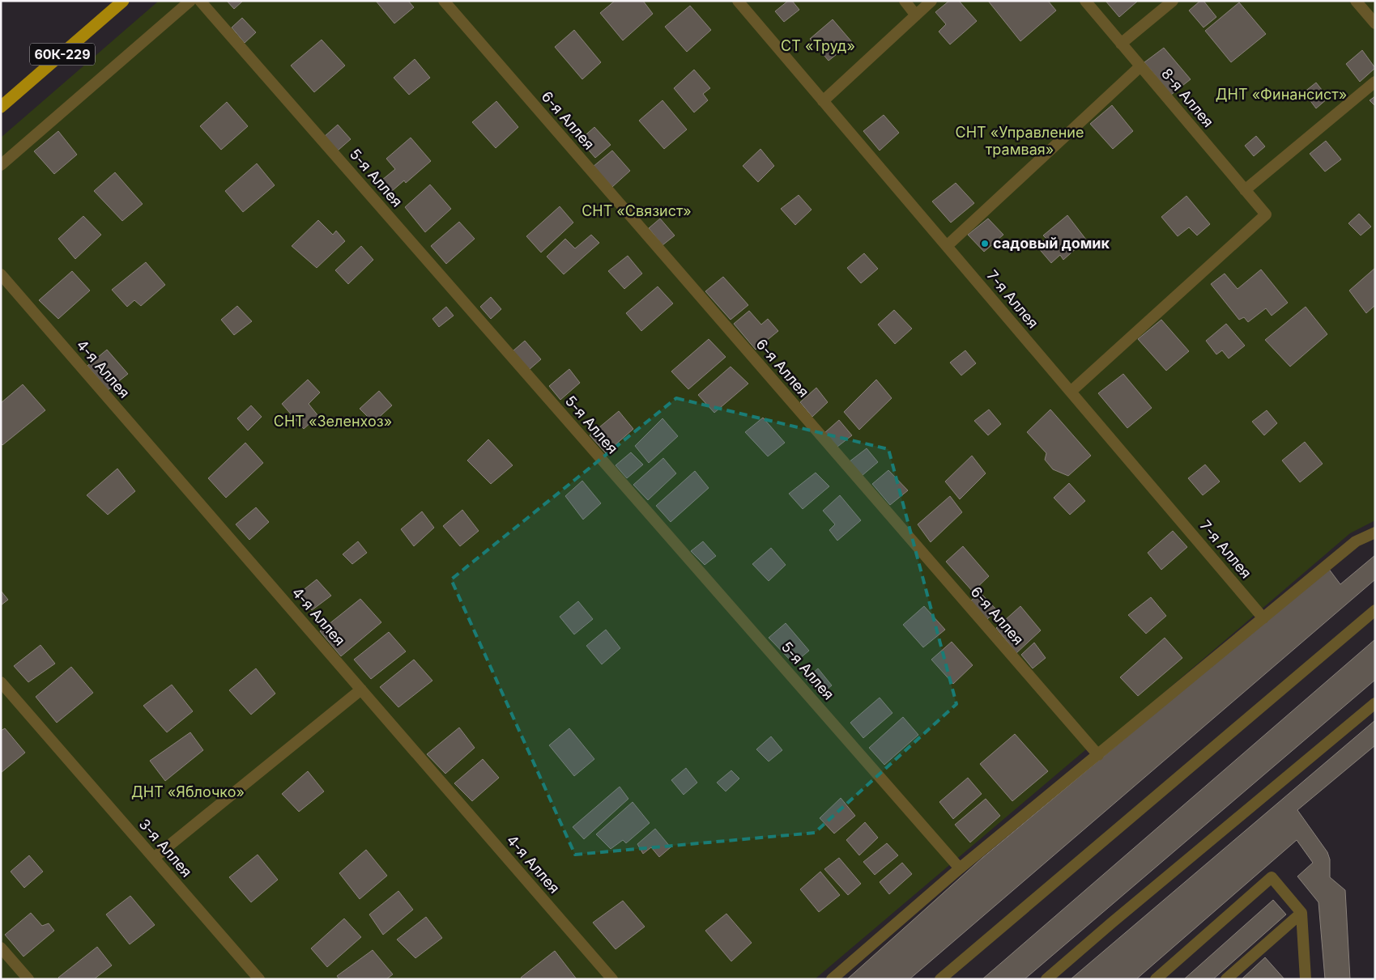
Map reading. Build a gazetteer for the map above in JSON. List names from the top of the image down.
{
  "streets": {
    "main road": ["60К-229"],
    "lane": [
      "8-я Аллея",
      "6-я Аллея",
      "5-я Аллея",
      "7-я Аллея",
      "4-я Аллея",
      "3-я Аллея"
    ]
  },
  "crossings": [
    ["8-я Аллея", "7-я Аллея"]
  ],
  "parks": [
    "СТ «Труд»",
    "ДНТ «Финансист»",
    "СНТ «Управление трамвая»",
    "СНТ «Связист»",
    "СНТ «Зеленхоз»",
    "ДНТ «Яблочко»"
  ],
  "places": ["садовый домик"]
}
